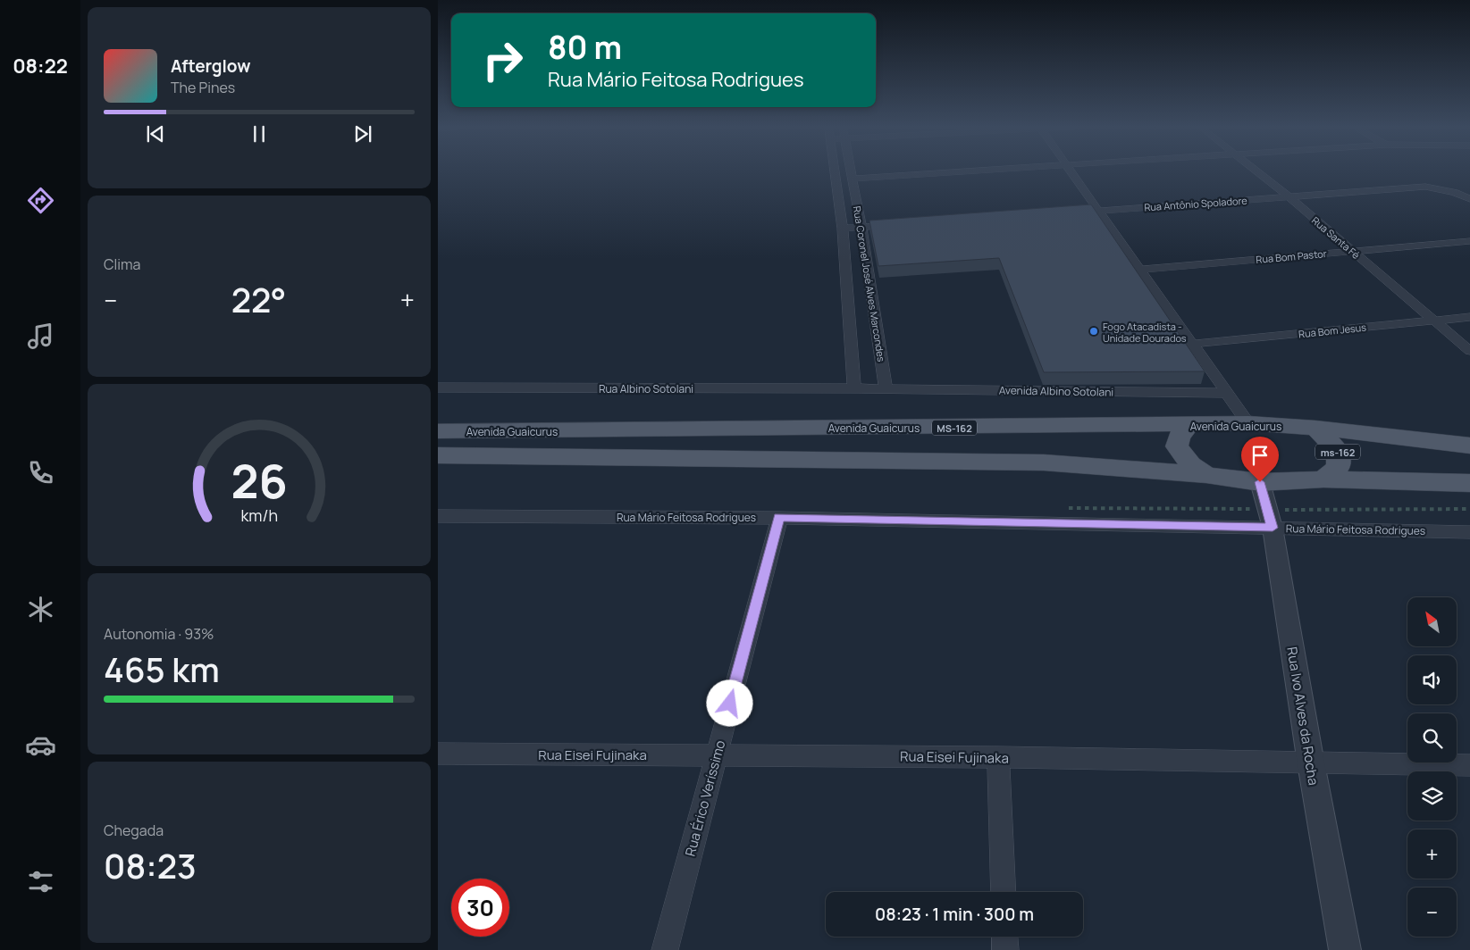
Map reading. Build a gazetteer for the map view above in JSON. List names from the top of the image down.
{
  "streets": {
    "main road": ["Avenida Guaicurus", "MS-162", "ms-162"],
    "street": [
      "Rua Antônio Spoladore",
      "Rua Santa Fé",
      "Rua Bom Pastor",
      "Rua Coronel José Alves Marcondes",
      "Rua Bom Jesus",
      "Rua Albino Sotolani",
      "Avenida Albino Sotolani",
      "Rua Mário Feitosa Rodrigues",
      "Rua Ivo Alves da Rocha",
      "Rua Eisei Fujinaka",
      "Rua Érico Veríssimo"
    ]
  },
  "crossings": [
    ["Rua Antônio Spoladore", "Rua Santa Fé"],
    ["Rua Santa Fé", "Rua Bom Pastor"],
    ["Rua Santa Fé", "Rua Bom Jesus"],
    ["Rua Coronel José Alves Marcondes", "Rua Albino Sotolani"],
    ["Rua Coronel José Alves Marcondes", "Avenida Albino Sotolani"],
    ["Rua Albino Sotolani", "Avenida Albino Sotolani"],
    ["Avenida Guaicurus", "ms-162"],
    ["Rua Mário Feitosa Rodrigues", "Rua Ivo Alves da Rocha"],
    ["Rua Mário Feitosa Rodrigues", "Rua Érico Veríssimo"],
    ["Rua Ivo Alves da Rocha", "Rua Eisei Fujinaka"],
    ["Rua Eisei Fujinaka", "Rua Érico Veríssimo"]
  ],
  "places": ["Fogo Atacadista - Unidade Dourados"],
  "north": "top left",
  "page": {
    "tabs": "08:22",
    "turn": ["80 m", "Rua Mário Feitosa Rodrigues"],
    "song": ["Afterglow", "The Pines"],
    "tile": [
      "Clima",
      ["Autonomia · 93%", "465 km"],
      ["Chegada", "08:23"]
    ],
    "heat": ["−", "22°", "+"],
    "map_buttons": ["+", "−"],
    "limit": "30",
    "trip": "08:23 · 1 min · 300 m",
    "gauge": ["26", "km/h"]
  }
}
